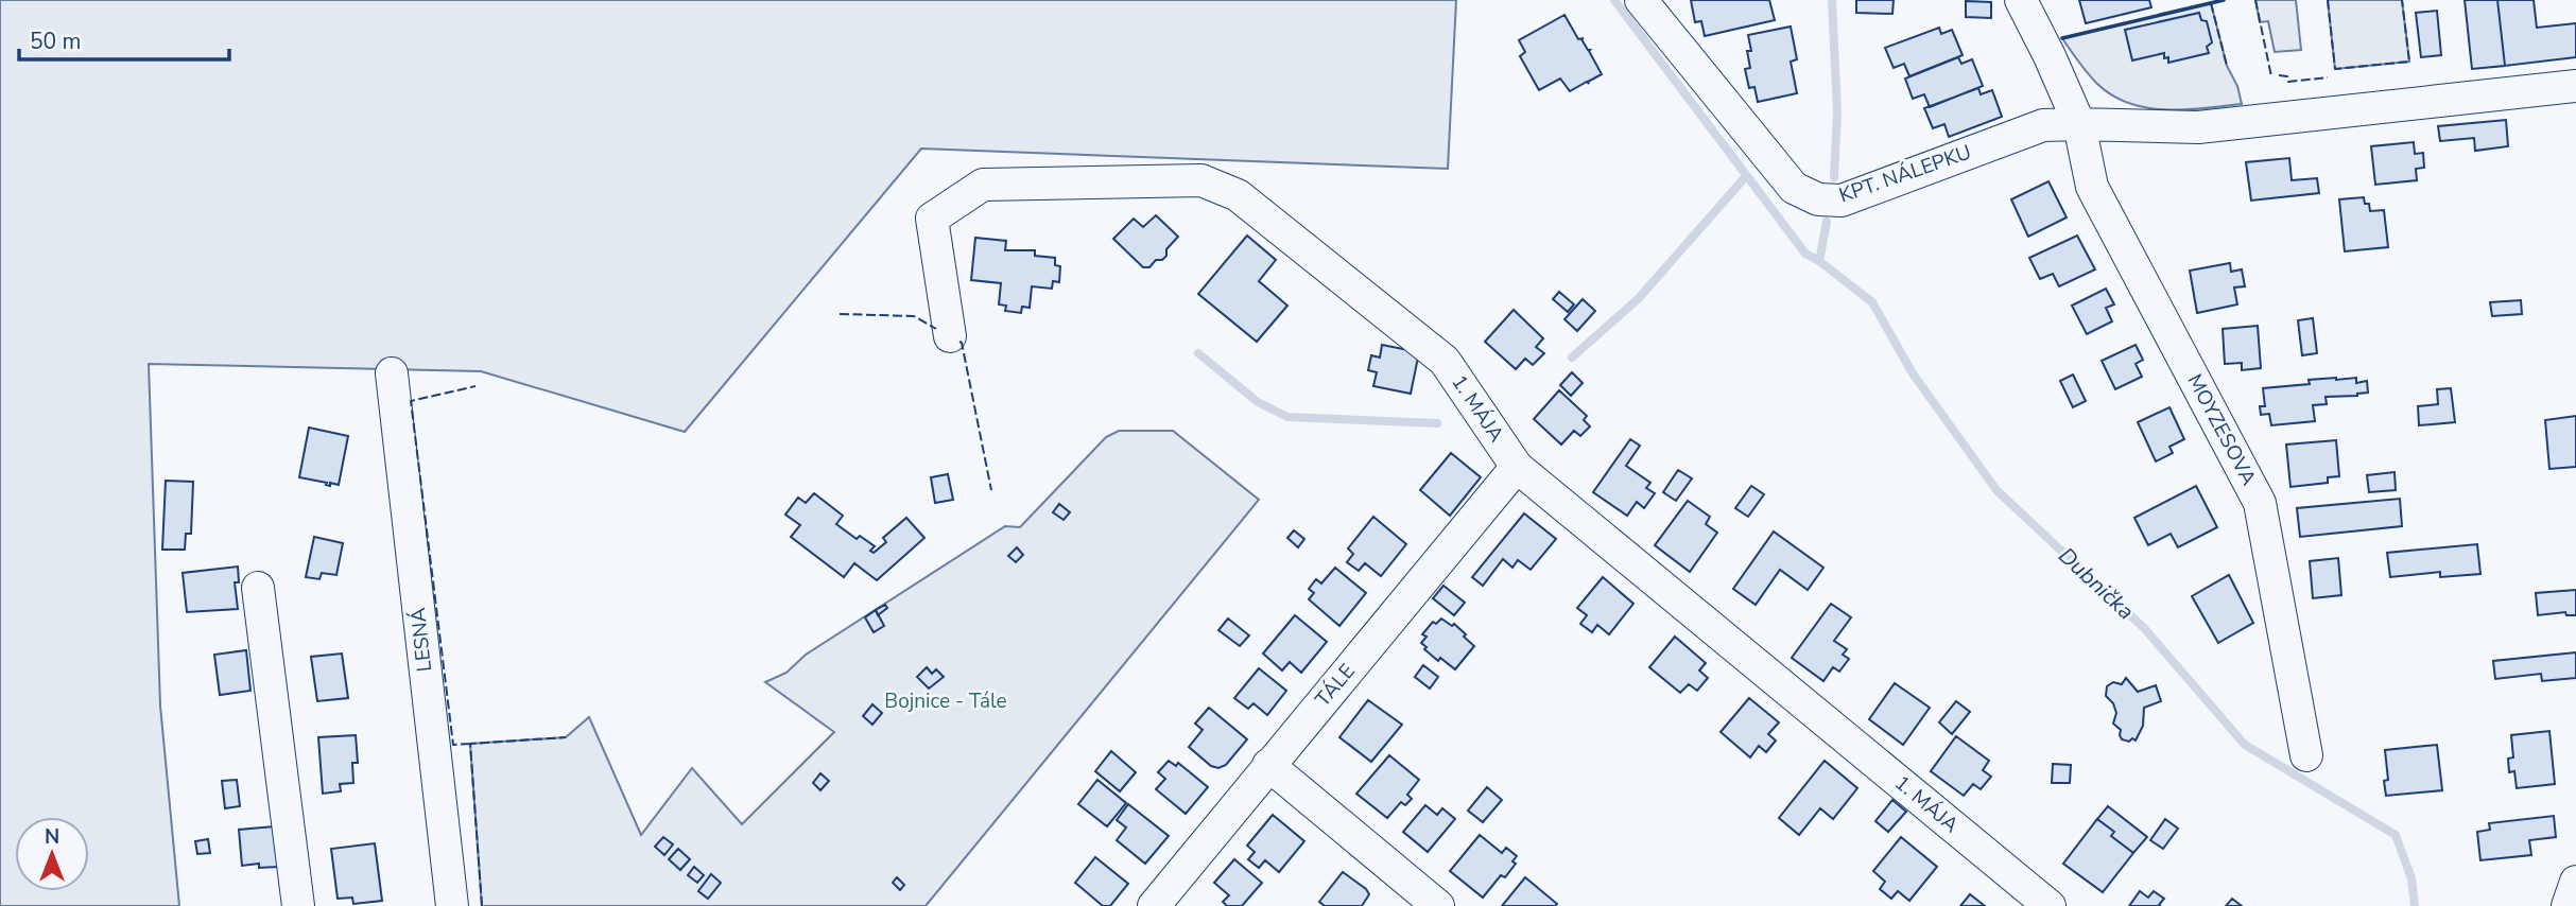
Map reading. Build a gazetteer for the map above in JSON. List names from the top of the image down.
{
  "streets": {
    "street": [
      "KPT. NÁLEPKU",
      "1. MÁJA",
      "MOYZESOVA",
      "LESNÁ",
      "TÁLE"
    ]
  },
  "crossings": [
    ["KPT. NÁLEPKU", "MOYZESOVA"],
    ["1. MÁJA", "TÁLE"]
  ],
  "water": ["Dubnička"],
  "parks": ["Bojnice - Tále"],
  "scale_bar": "50 m",
  "north": "top"
}
